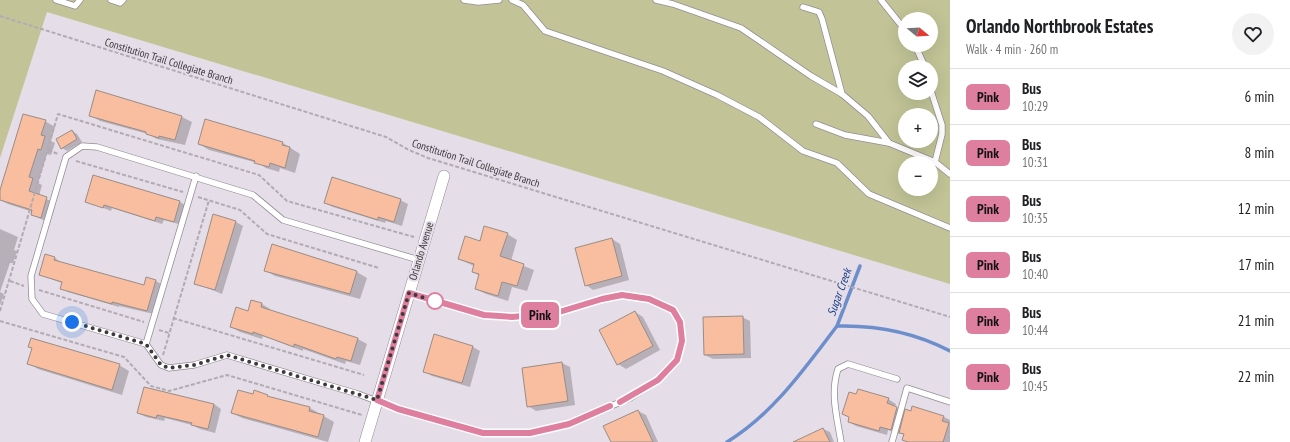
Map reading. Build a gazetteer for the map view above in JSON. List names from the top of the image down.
{
  "streets": {
    "street": ["Orlando Avenue"],
    "path": ["Constitution Trail Collegiate Branch"]
  },
  "water": ["Sugar Creek"],
  "lines": ["bus line Pink"],
  "north": "right",
  "page": {
    "on_map": "Pink",
    "heading": ["Orlando Northbrook Estates", "Walk · 4 min · 260 m"],
    "map_buttons": ["+", "−"],
    "list": [
      {
        "mark": "Pink",
        "name": "Bus",
        "note": "10:29",
        "value": "6 min"
      },
      {
        "mark": "Pink",
        "name": "Bus",
        "note": "10:31",
        "value": "8 min"
      },
      {
        "mark": "Pink",
        "name": "Bus",
        "note": "10:35",
        "value": "12 min"
      },
      {
        "mark": "Pink",
        "name": "Bus",
        "note": "10:40",
        "value": "17 min"
      },
      {
        "mark": "Pink",
        "name": "Bus",
        "note": "10:44",
        "value": "21 min"
      },
      {
        "mark": "Pink",
        "name": "Bus",
        "note": "10:45",
        "value": "22 min"
      }
    ]
  }
}
